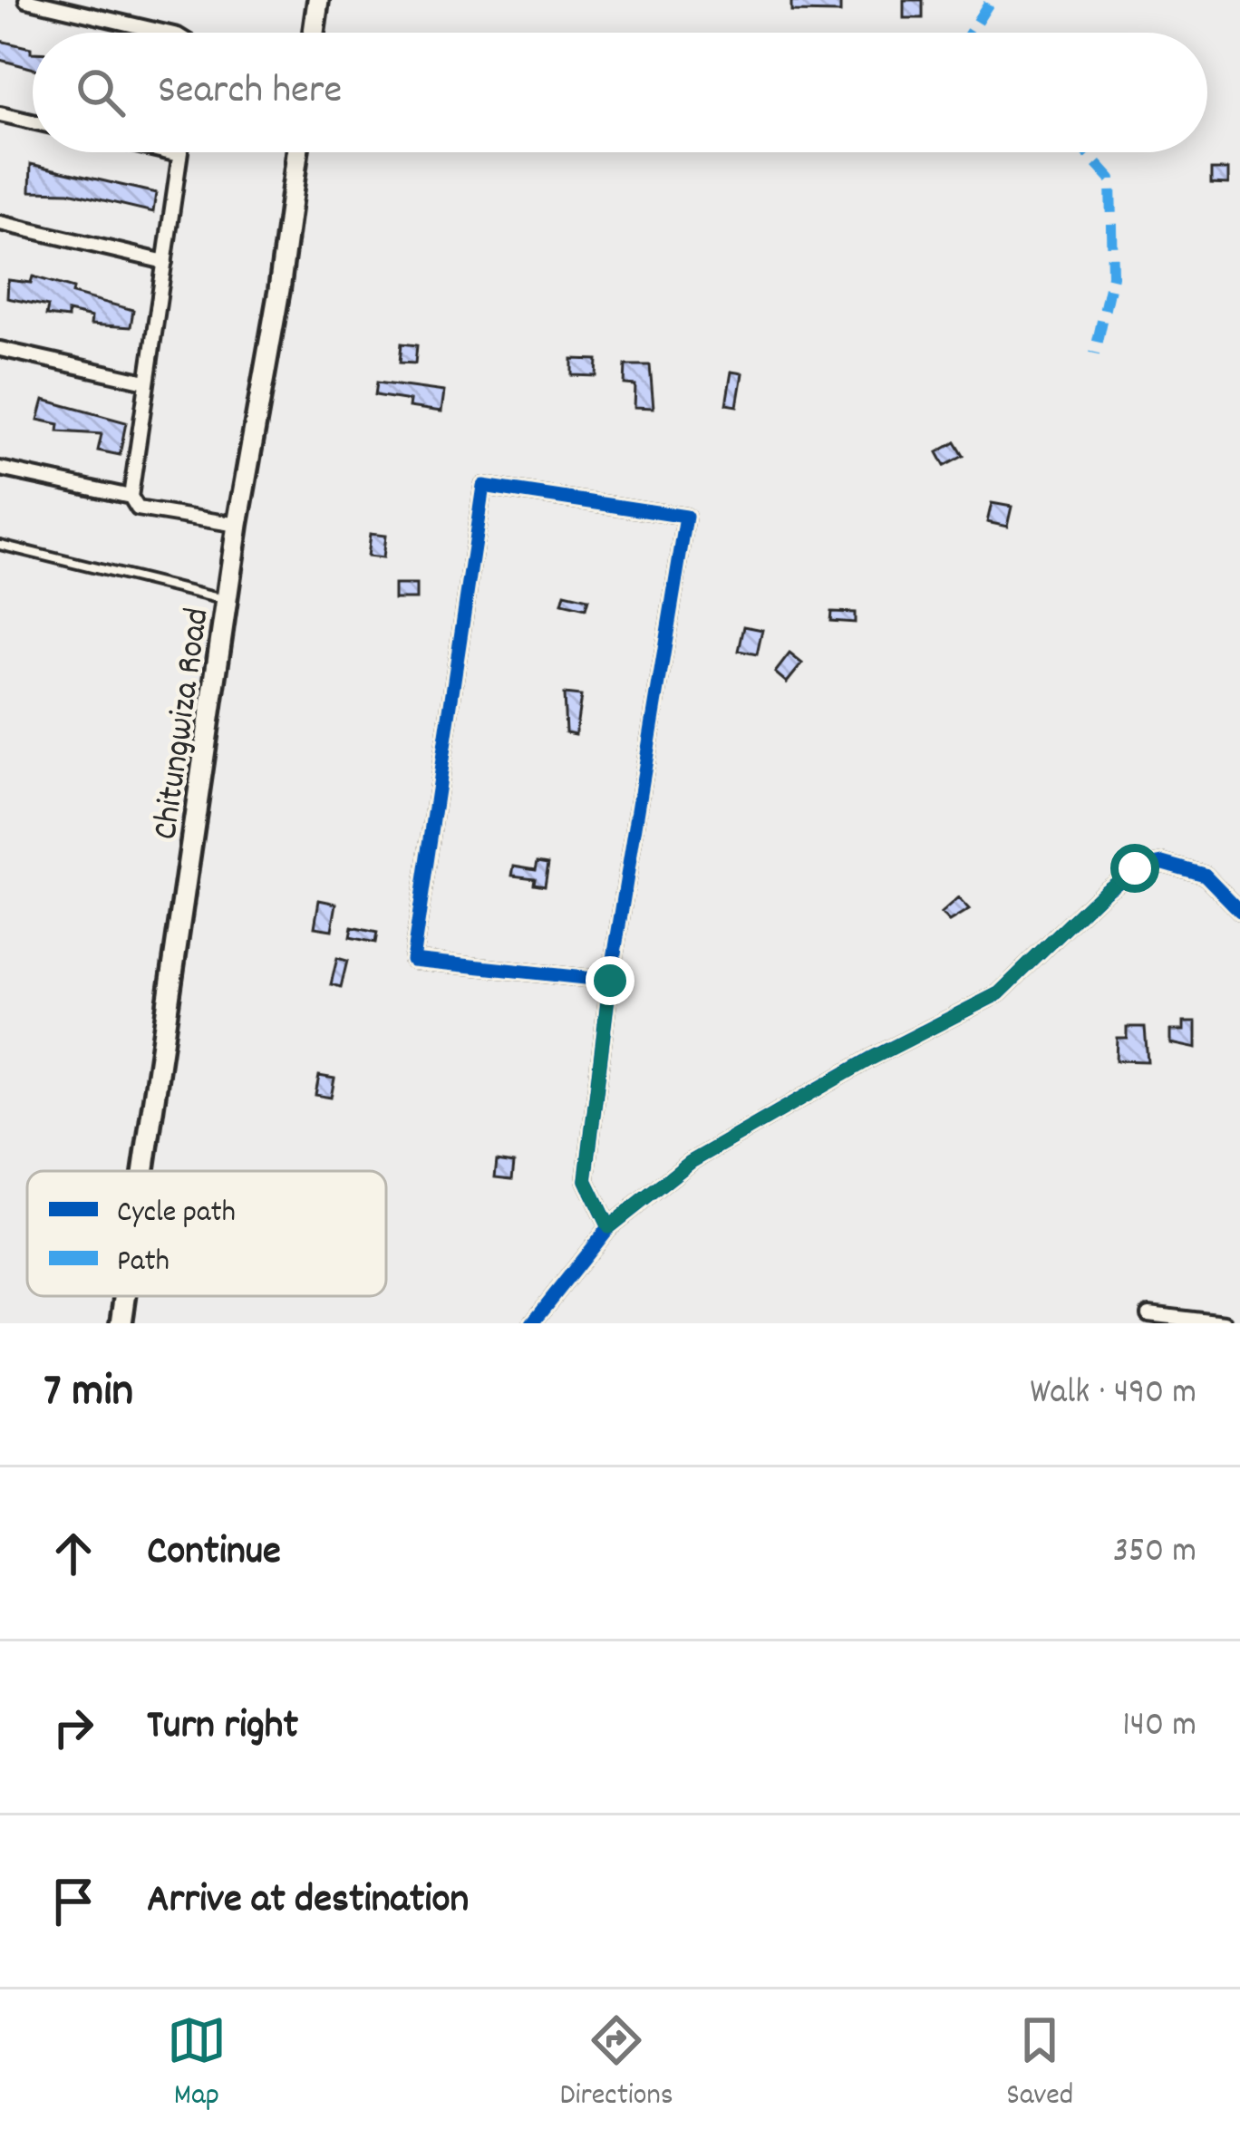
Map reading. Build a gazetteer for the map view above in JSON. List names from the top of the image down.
{
  "streets": {
    "main road": ["Chitungwiza Road"]
  },
  "legend": ["Cycle path", "Path"],
  "page": {
    "search": "Search here",
    "heading": ["7 min", "Walk · 490 m"],
    "list": [
      ["Continue", "350 m"],
      ["Turn right", "140 m"],
      "Arrive at destination"
    ],
    "nav": ["Map", "Directions", "Saved"]
  }
}
